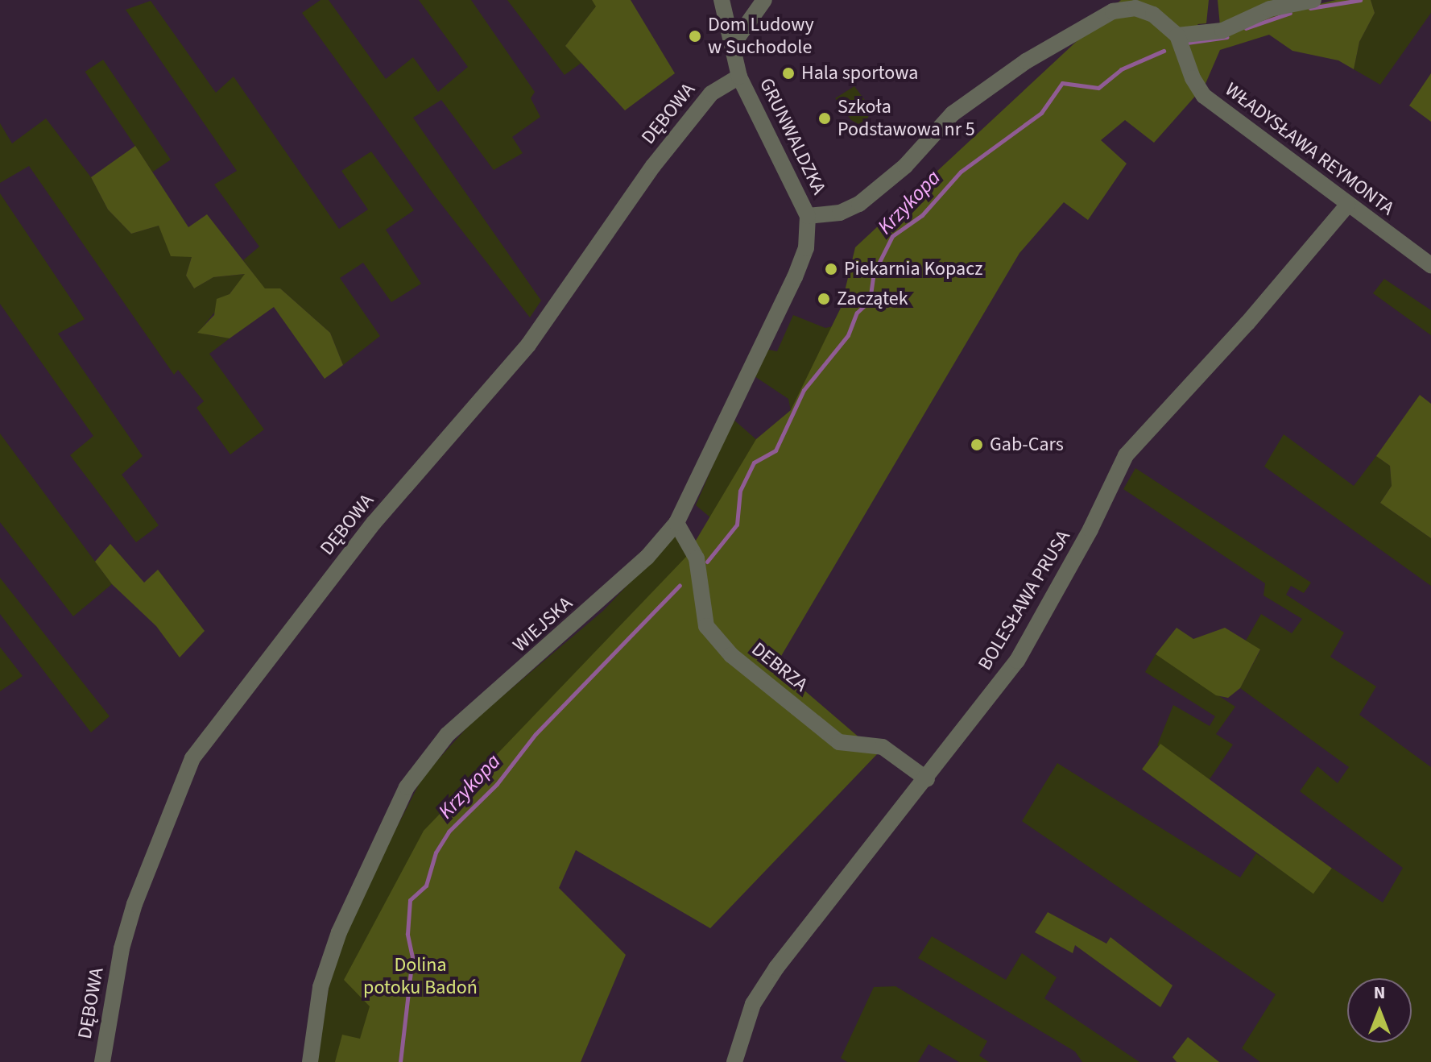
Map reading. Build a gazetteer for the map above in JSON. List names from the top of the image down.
{
  "streets": {
    "street": [
      "DĘBOWA",
      "GRUNWALDZKA",
      "WŁADYSŁAWA REYMONTA",
      "BOLESŁAWA PRUSA",
      "WIEJSKA",
      "DEBRZA"
    ]
  },
  "crossings": [
    ["DĘBOWA", "GRUNWALDZKA"],
    ["GRUNWALDZKA", "WŁADYSŁAWA REYMONTA"],
    ["GRUNWALDZKA", "WIEJSKA"],
    ["WŁADYSŁAWA REYMONTA", "BOLESŁAWA PRUSA"],
    ["WŁADYSŁAWA REYMONTA", "WIEJSKA"],
    ["BOLESŁAWA PRUSA", "DEBRZA"],
    ["WIEJSKA", "DEBRZA"]
  ],
  "water": ["Krzykopa"],
  "parks": ["Dolina potoku Badoń"],
  "places": [
    "Dom Ludowy w Suchodole",
    "Hala sportowa",
    "Szkoła Podstawowa nr 5",
    "Piekarnia Kopacz",
    "Zaczątek",
    "Gab-Cars"
  ],
  "north": "top"
}
